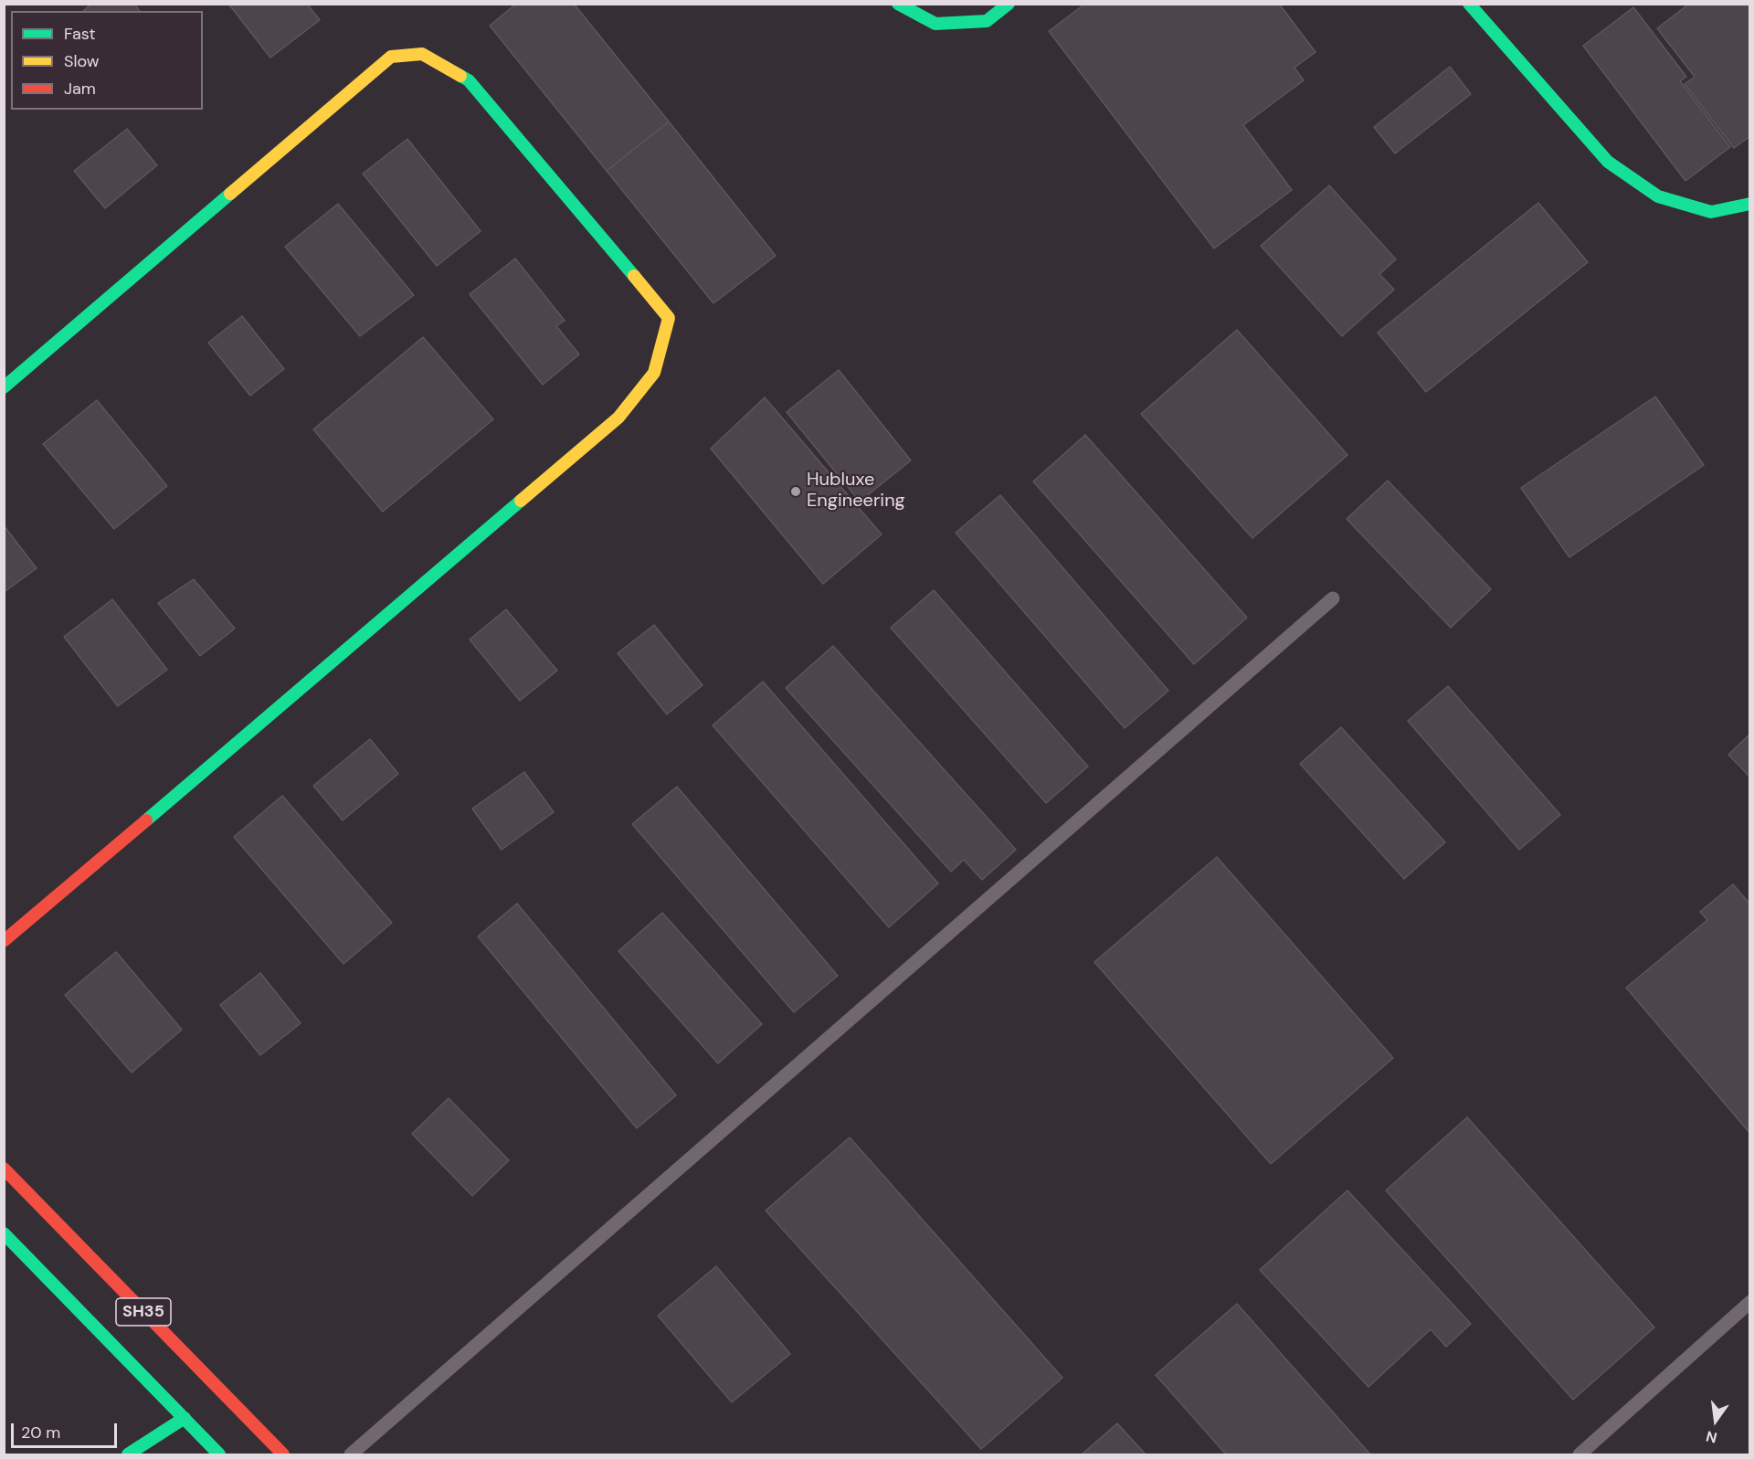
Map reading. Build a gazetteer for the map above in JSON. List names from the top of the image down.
{
  "streets": {
    "street": ["SH35"]
  },
  "places": ["Hubluxe Engineering"],
  "legend": ["Fast", "Slow", "Jam"],
  "scale_bar": "20 m",
  "north": "bottom"
}
